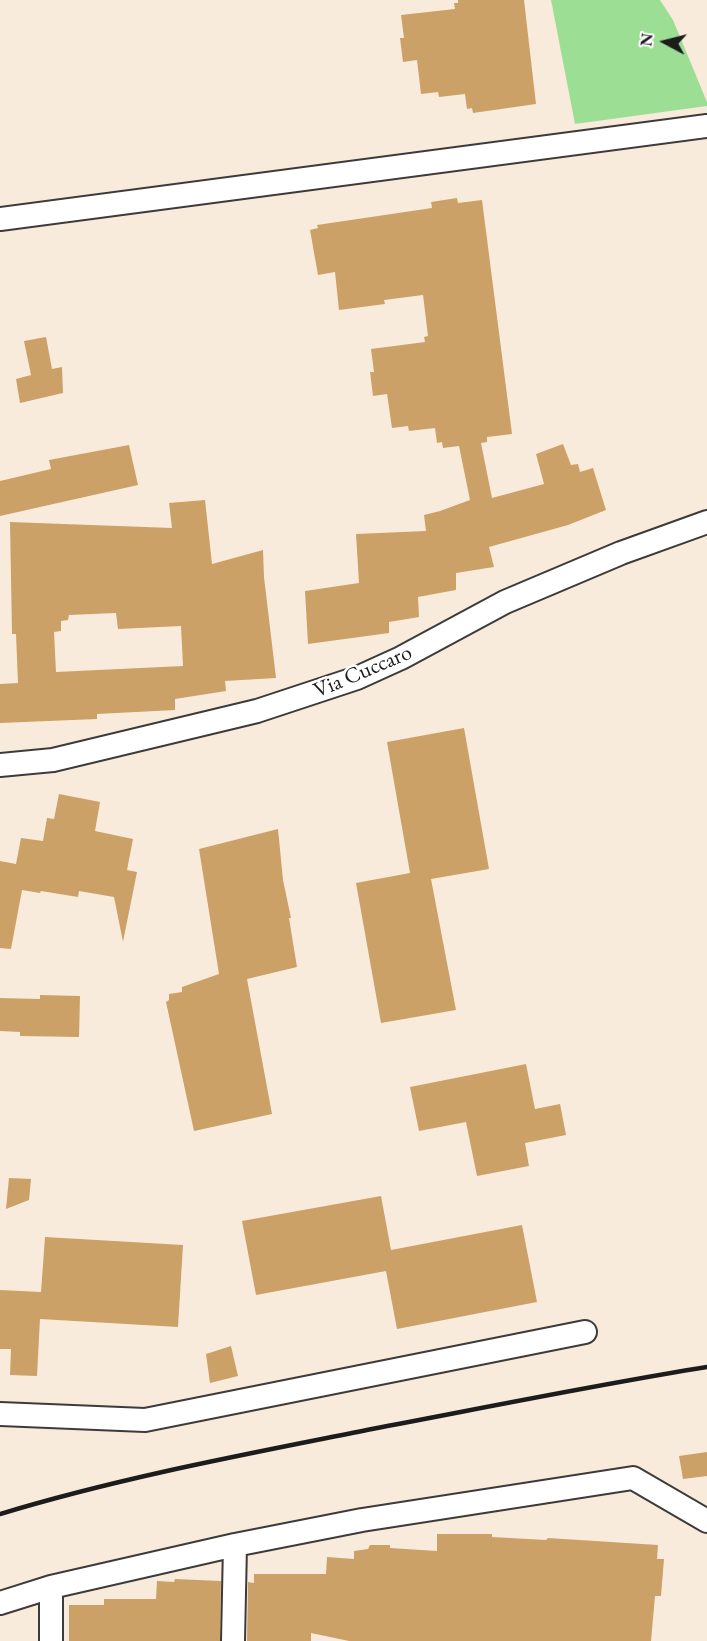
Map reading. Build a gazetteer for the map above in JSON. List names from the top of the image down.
{
  "streets": {
    "street": ["Via Cuccaro"]
  },
  "north": "left"
}
